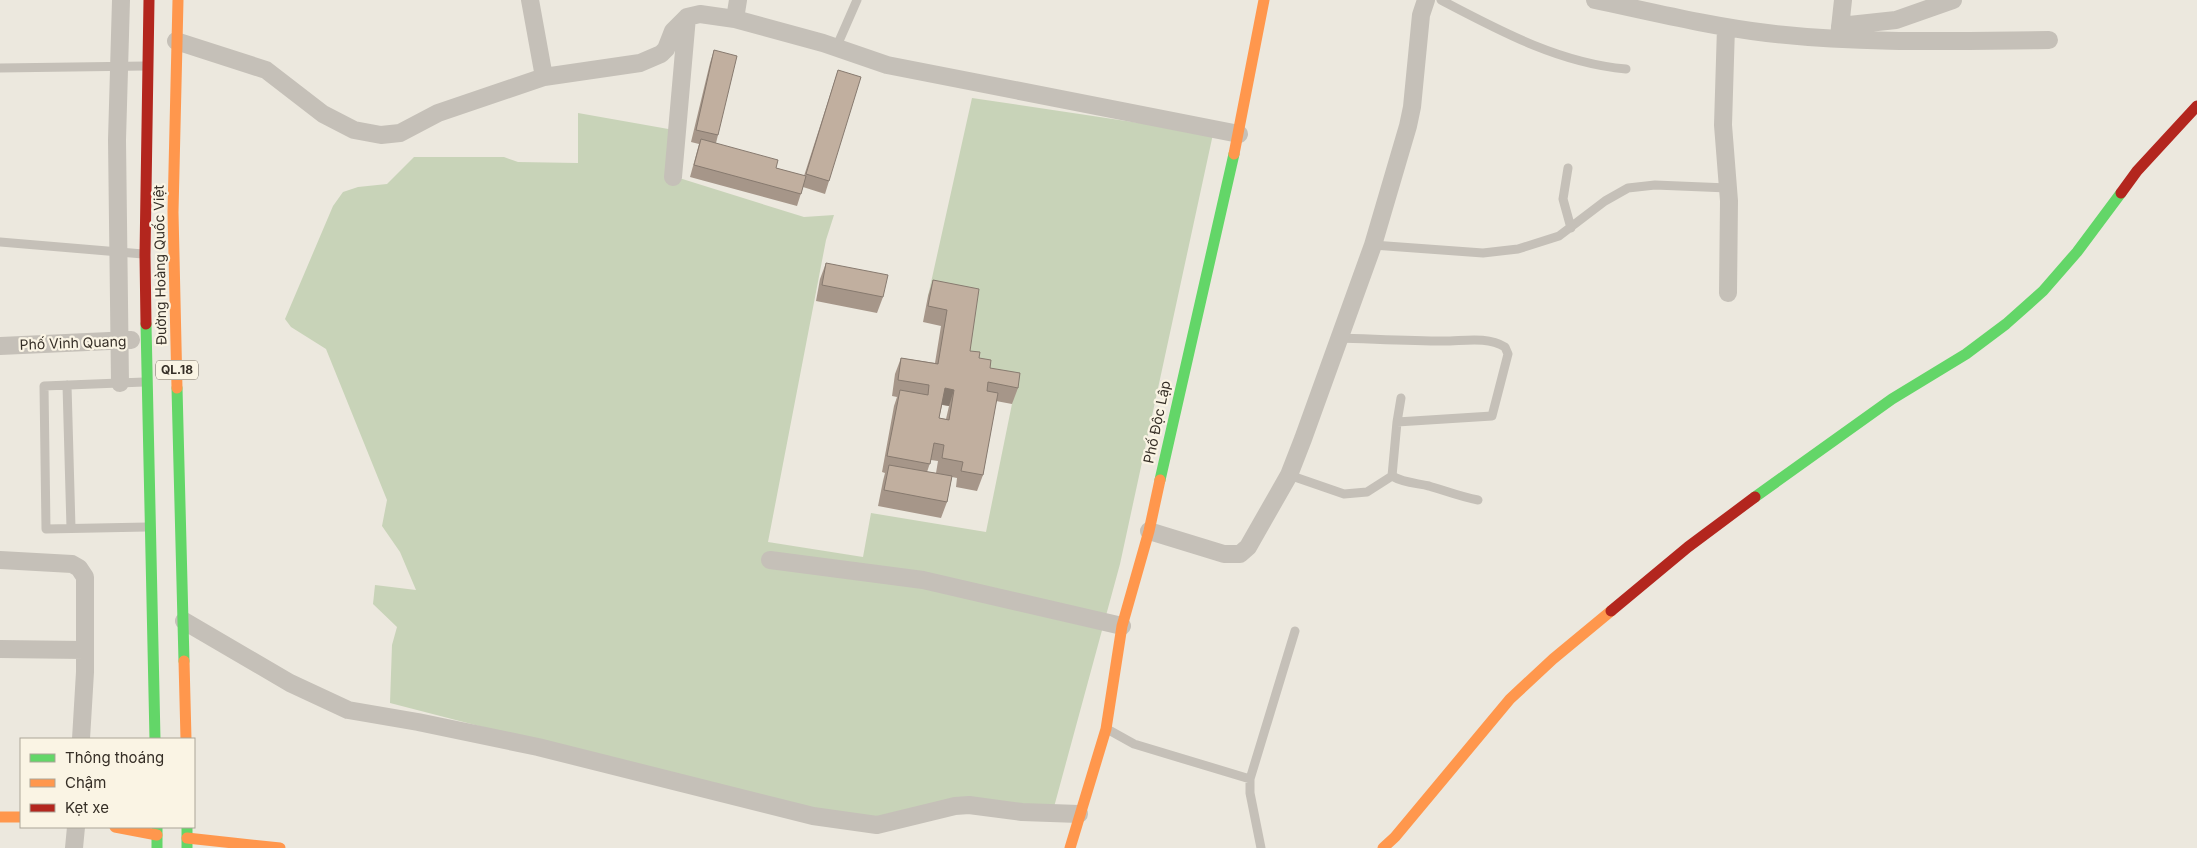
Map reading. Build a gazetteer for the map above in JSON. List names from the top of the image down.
{
  "streets": {
    "main road": ["Đường Hoàng Quốc Việt", "QL.18", "Phố Độc Lập"],
    "street": ["Phố Vinh Quang"]
  },
  "crossings": [
    ["Đường Hoàng Quốc Việt", "Phố Vinh Quang"]
  ],
  "legend": ["Thông thoáng", "Chậm", "Kẹt xe"]
}
